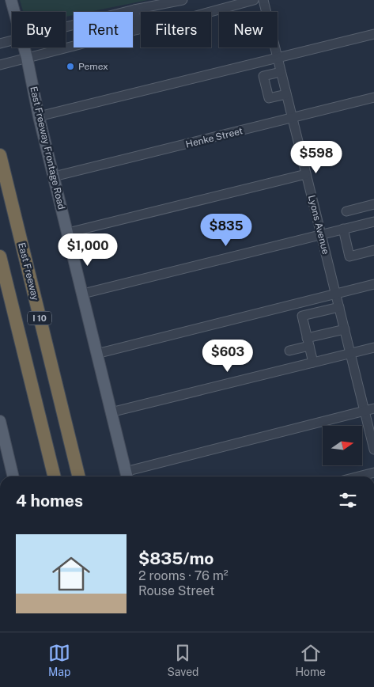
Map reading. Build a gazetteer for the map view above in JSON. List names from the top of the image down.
{
  "streets": {
    "highway": ["East Freeway", "I 10"],
    "main road": ["East Freeway Frontage Road"],
    "street": ["Henke Street", "Lyons Avenue"]
  },
  "crossings": [
    ["Henke Street", "East Freeway Frontage Road"],
    ["Henke Street", "Lyons Avenue"]
  ],
  "places": ["Pemex"],
  "north": "right",
  "page": {
    "chip": [
      "Buy",
      "Rent",
      "Filters",
      "New"
    ],
    "price": [
      "$598",
      "$835",
      "$1,000",
      "$603"
    ],
    "heading": "4 homes",
    "list": [
      {
        "name": "$835/mo",
        "note": "2 rooms · 76 m² · Rouse Street"
      }
    ],
    "tabs": ["Map", "Saved", "Home"]
  }
}
